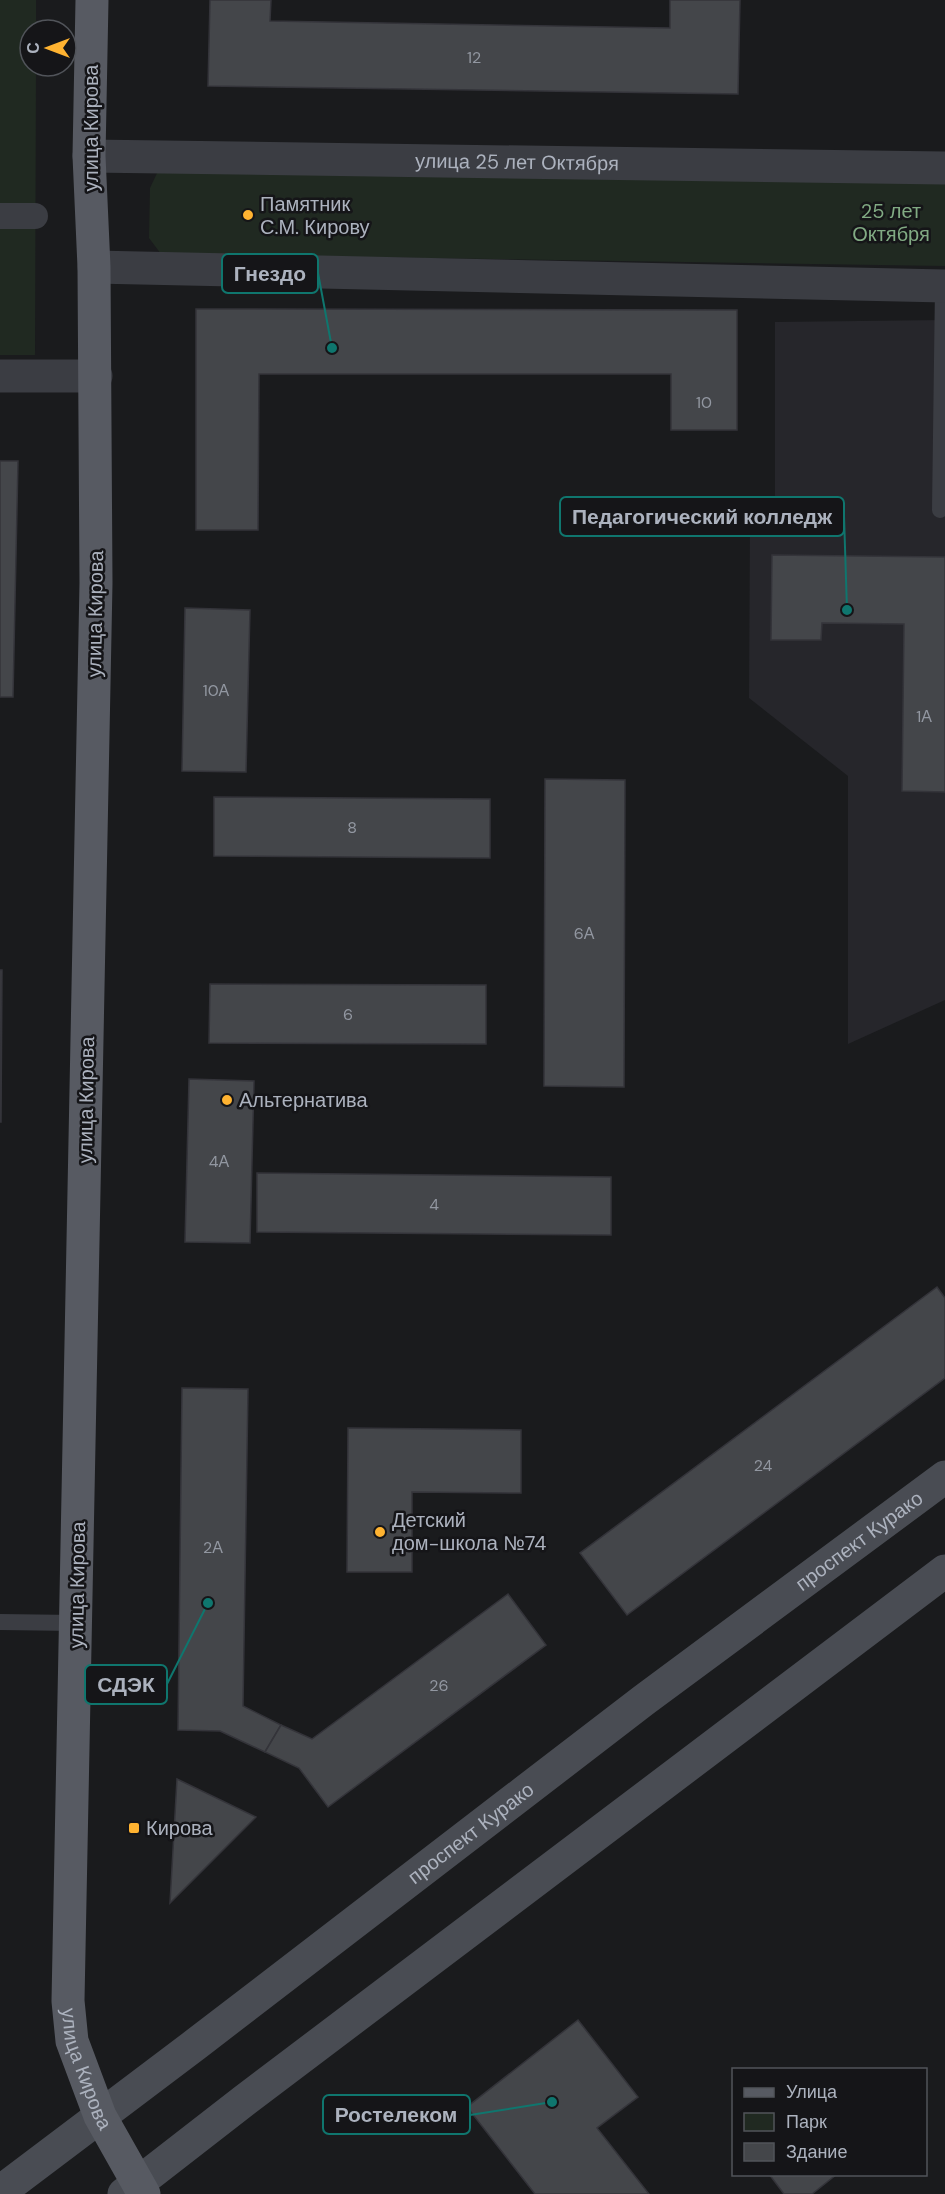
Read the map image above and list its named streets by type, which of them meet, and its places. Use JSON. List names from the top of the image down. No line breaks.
{"streets":{"main road":["улица Кирова","проспект Курако"],"street":["улица 25 лет Октября"]},"crossings":[["улица Кирова","улица 25 лет Октября"],["улица Кирова","проспект Курако"]],"parks":["25 лет Октября"],"places":{"other":["Памятник С.М. Кирову","Гнездо","Педагогический колледж","Альтернатива","Детский дом-школа №74","СДЭК","Ростелеком"],"transit":["Кирова"]},"house_numbers":["12","10","10А","1А","8","6А","6","4А","4","24","2А","26"],"legend":["Улица","Парк","Здание"],"north":"left"}
